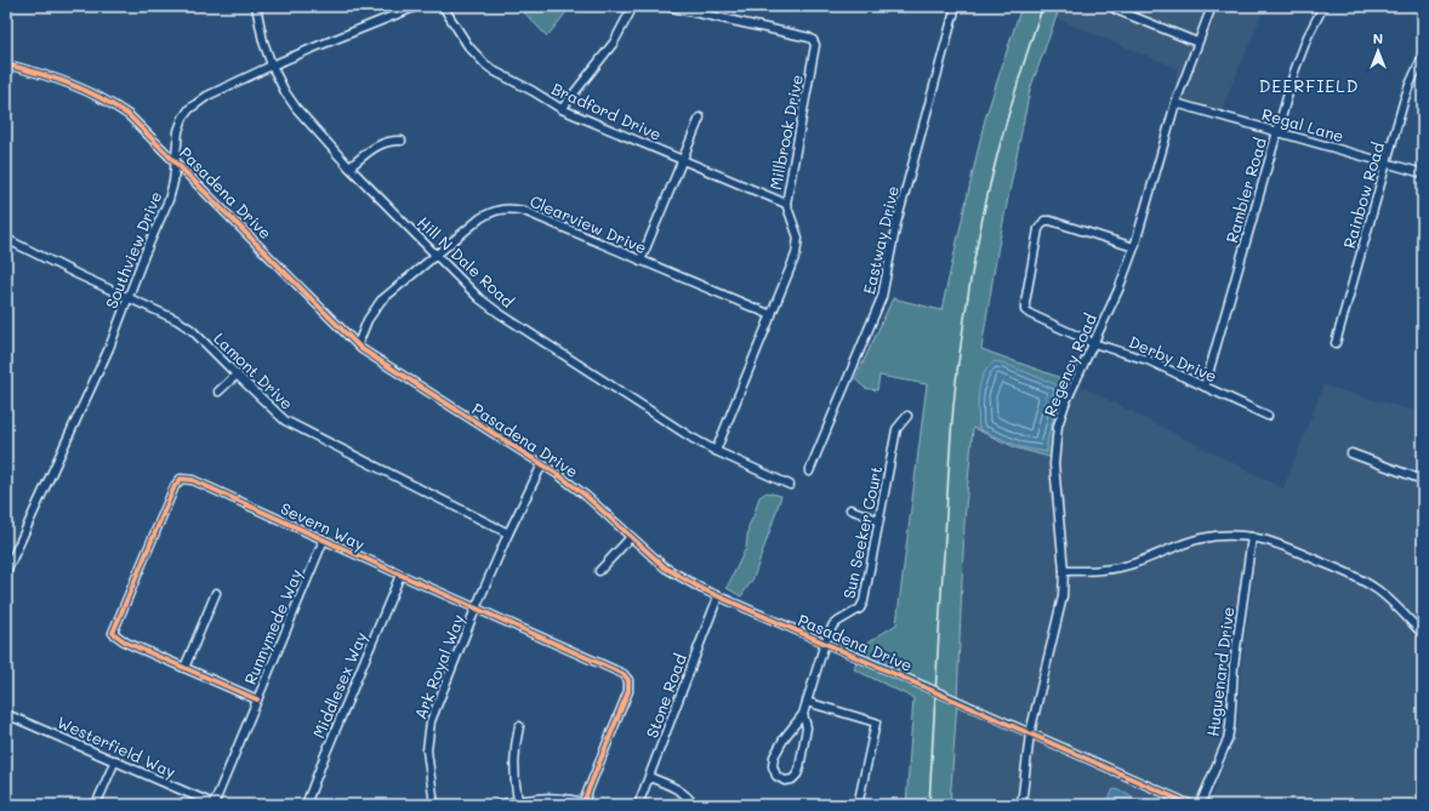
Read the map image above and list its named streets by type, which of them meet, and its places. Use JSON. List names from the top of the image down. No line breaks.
{"streets":{"street":["Bradford Drive","Regal Lane","Millbrook Drive","Rambler Road","Pasadena Drive","Rainbow Road","Clearview Drive","Eastway Drive","Southview Drive","Hill N Dale Road","Derby Drive","Regency Road","Lamont Drive","Severn Way","Sun Seeker Court","Runnymede Way","Ark Royal Way","Huguenard Drive","Middlesex Way","Stone Road","Westerfield Way"]},"crossings":[["Bradford Drive","Millbrook Drive"],["Regal Lane","Rambler Road"],["Regal Lane","Rainbow Road"],["Regal Lane","Regency Road"],["Millbrook Drive","Clearview Drive"],["Millbrook Drive","Hill N Dale Road"],["Rambler Road","Derby Drive"],["Pasadena Drive","Clearview Drive"],["Pasadena Drive","Southview Drive"],["Pasadena Drive","Regency Road"],["Pasadena Drive","Sun Seeker Court"],["Pasadena Drive","Ark Royal Way"],["Pasadena Drive","Stone Road"],["Clearview Drive","Hill N Dale Road"],["Southview Drive","Hill N Dale Road"],["Southview Drive","Lamont Drive"],["Derby Drive","Regency Road"],["Lamont Drive","Ark Royal Way"],["Severn Way","Runnymede Way"],["Severn Way","Ark Royal Way"],["Severn Way","Middlesex Way"],["Runnymede Way","Westerfield Way"]],"districts":["DEERFIELD"],"north":"top"}
